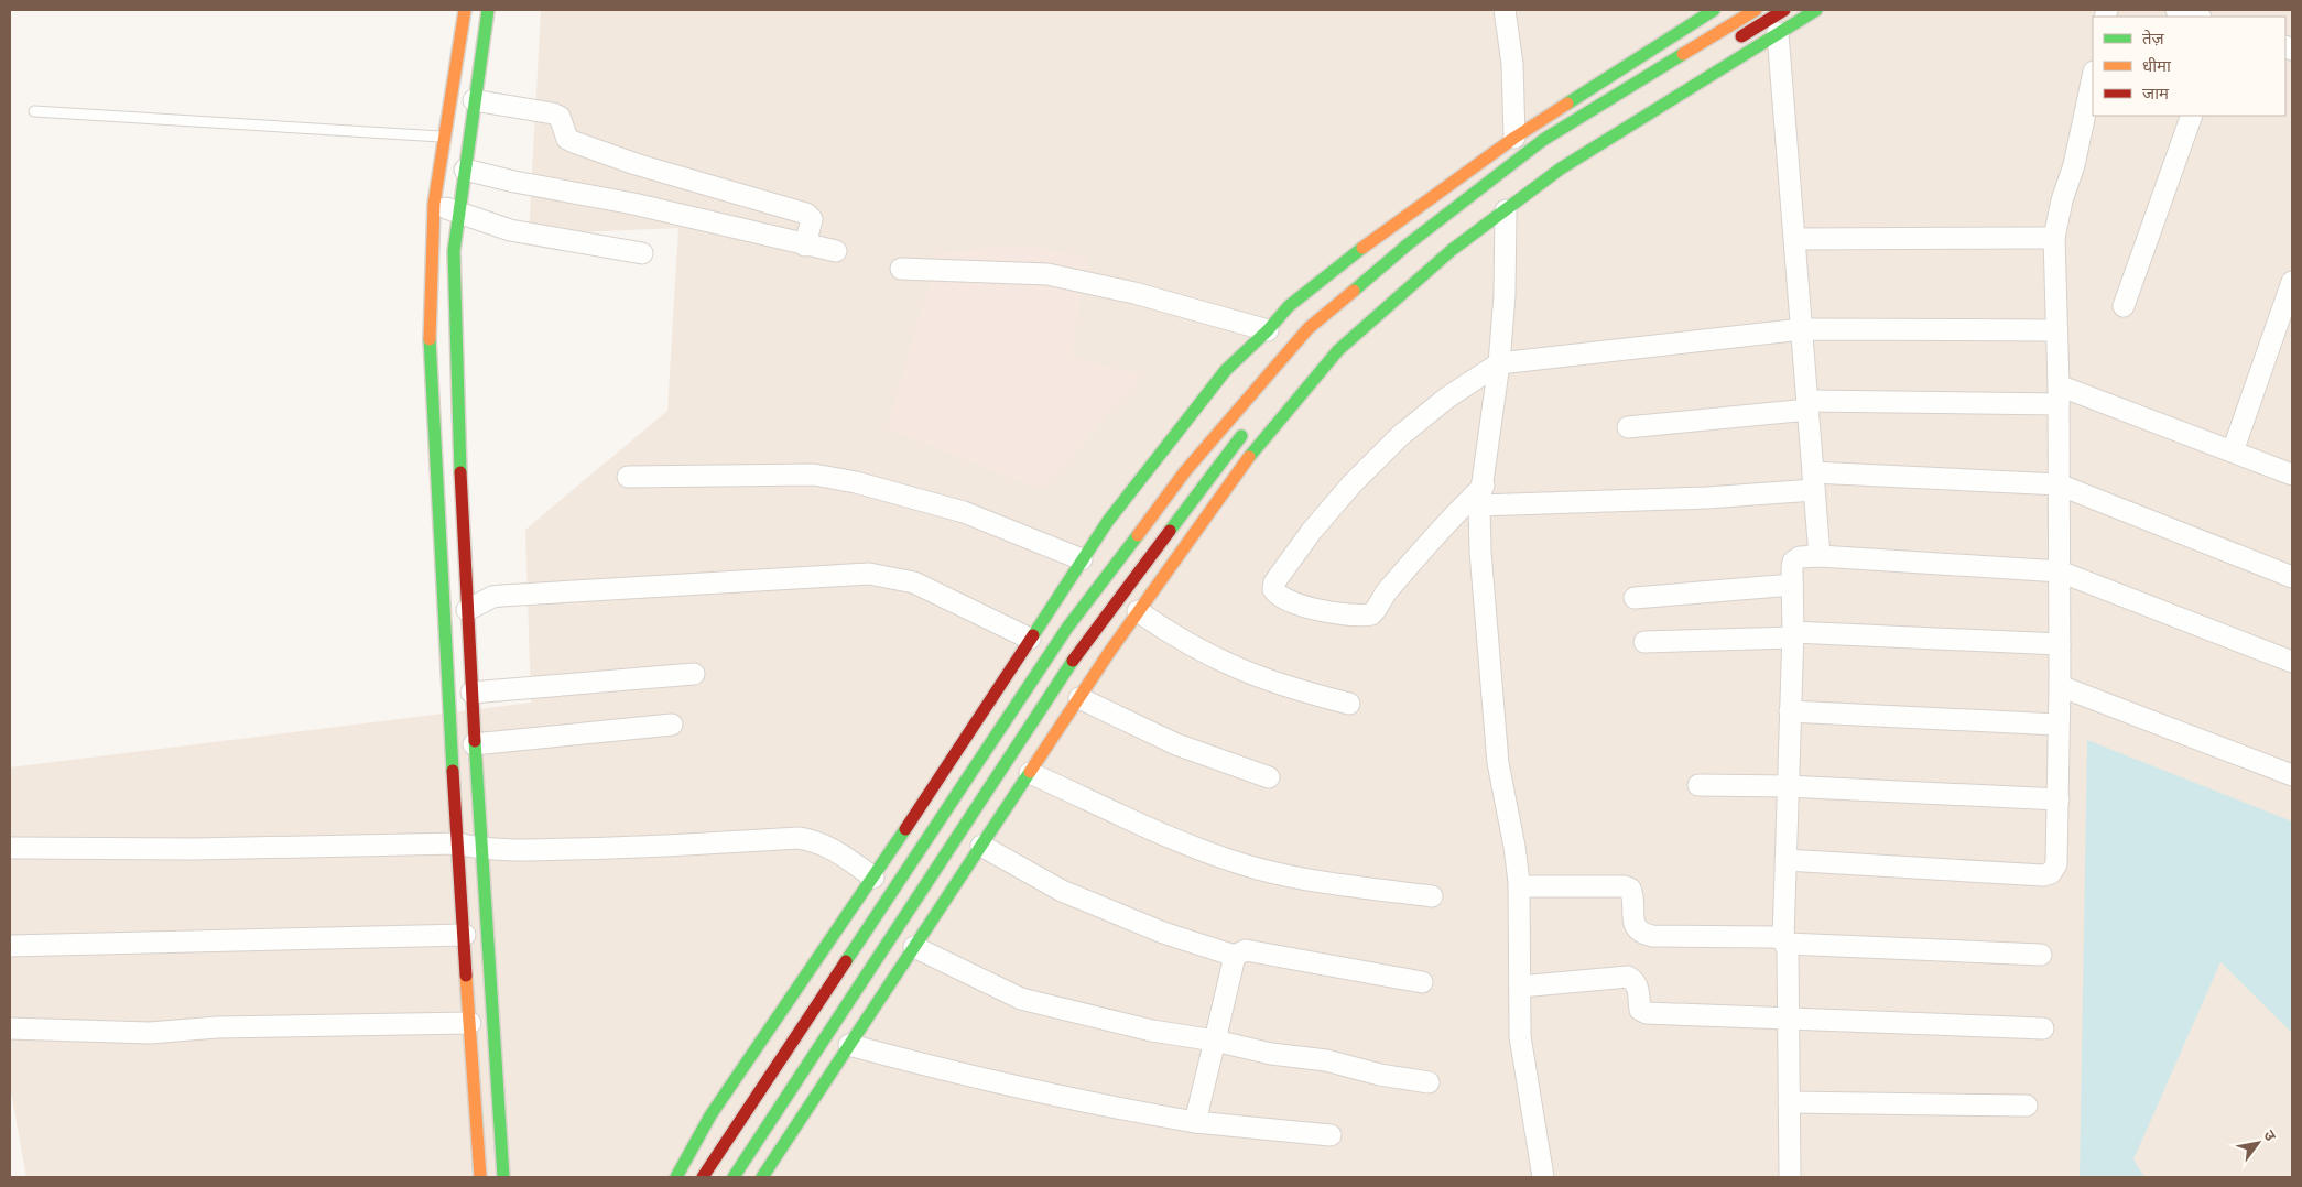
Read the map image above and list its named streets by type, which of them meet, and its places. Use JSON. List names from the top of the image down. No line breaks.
{"legend":["तेज़","धीमा","जाम"],"north":"top right"}
